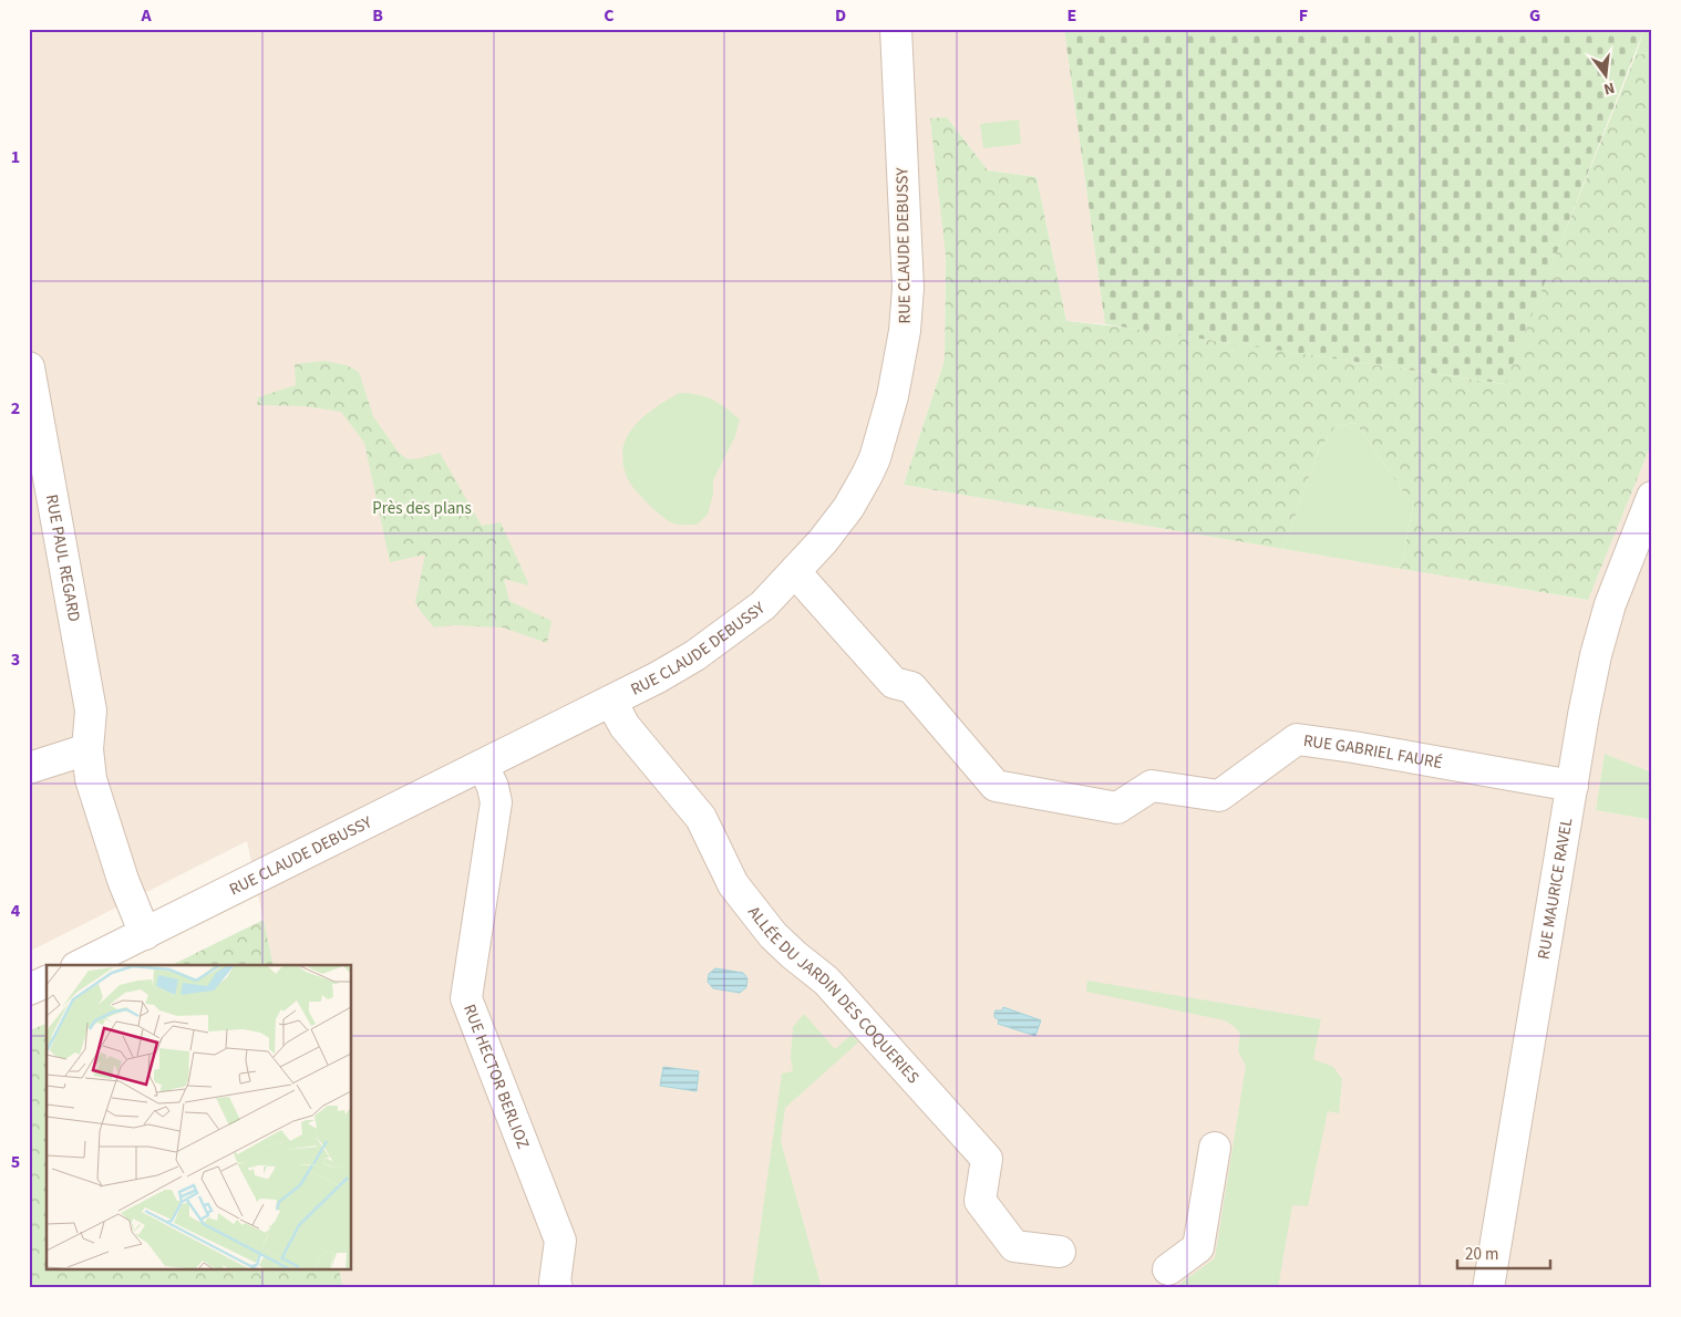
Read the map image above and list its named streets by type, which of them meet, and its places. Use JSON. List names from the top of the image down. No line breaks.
{"streets":{"street":["RUE CLAUDE DEBUSSY","RUE PAUL REGARD","RUE GABRIEL FAURÉ","RUE MAURICE RAVEL","ALLÉE DU JARDIN DES COQUERIES","RUE HECTOR BERLIOZ"]},"crossings":[["RUE CLAUDE DEBUSSY","RUE PAUL REGARD"],["RUE CLAUDE DEBUSSY","RUE GABRIEL FAURÉ"],["RUE CLAUDE DEBUSSY","ALLÉE DU JARDIN DES COQUERIES"],["RUE CLAUDE DEBUSSY","RUE HECTOR BERLIOZ"],["RUE GABRIEL FAURÉ","RUE MAURICE RAVEL"]],"parks":["Près des plans"],"scale_bar":"20 m","north":"bottom","grid":{"columns":["A","B","C","D","E","F","G"],"rows":["1","2","3","4","5"]}}
